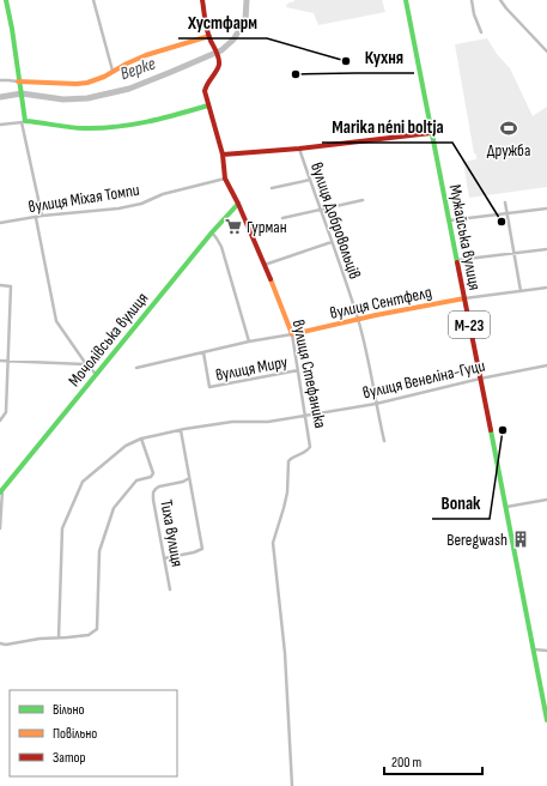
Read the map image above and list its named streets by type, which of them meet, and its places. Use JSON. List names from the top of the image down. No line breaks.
{"streets":{"main road":["Мужайська вулиця","вулиця Сентфелд","М-23","Мочолівська вулиця","вулиця Стефаника"],"street":["вулиця Міхая Томпи","вулиця Добровольців","вулиця Миру","вулиця Венеліна-Гуци","Тиха вулиця"]},"crossings":[["вулиця Міхая Томпи","вулиця Стефаника"],["вулиця Добровольців","вулиця Сентфелд"],["вулиця Добровольців","вулиця Венеліна-Гуци"],["Мужайська вулиця","вулиця Сентфелд"],["Мужайська вулиця","М-23"],["Мужайська вулиця","вулиця Венеліна-Гуци"],["вулиця Сентфелд","вулиця Миру"],["вулиця Сентфелд","вулиця Стефаника"],["Мочолівська вулиця","вулиця Стефаника"],["вулиця Миру","вулиця Стефаника"],["вулиця Стефаника","вулиця Венеліна-Гуци"]],"water":["Верке"],"places":{"other":["Хустфарм","Кухня","Marika néni boltja","Вопак"],"sports":["Дружба"],"supermarket":["Гурман"],"building":["Beregwash"]},"legend":["Вільно","Повільно","Затор"],"scale_bar":"200 m"}
